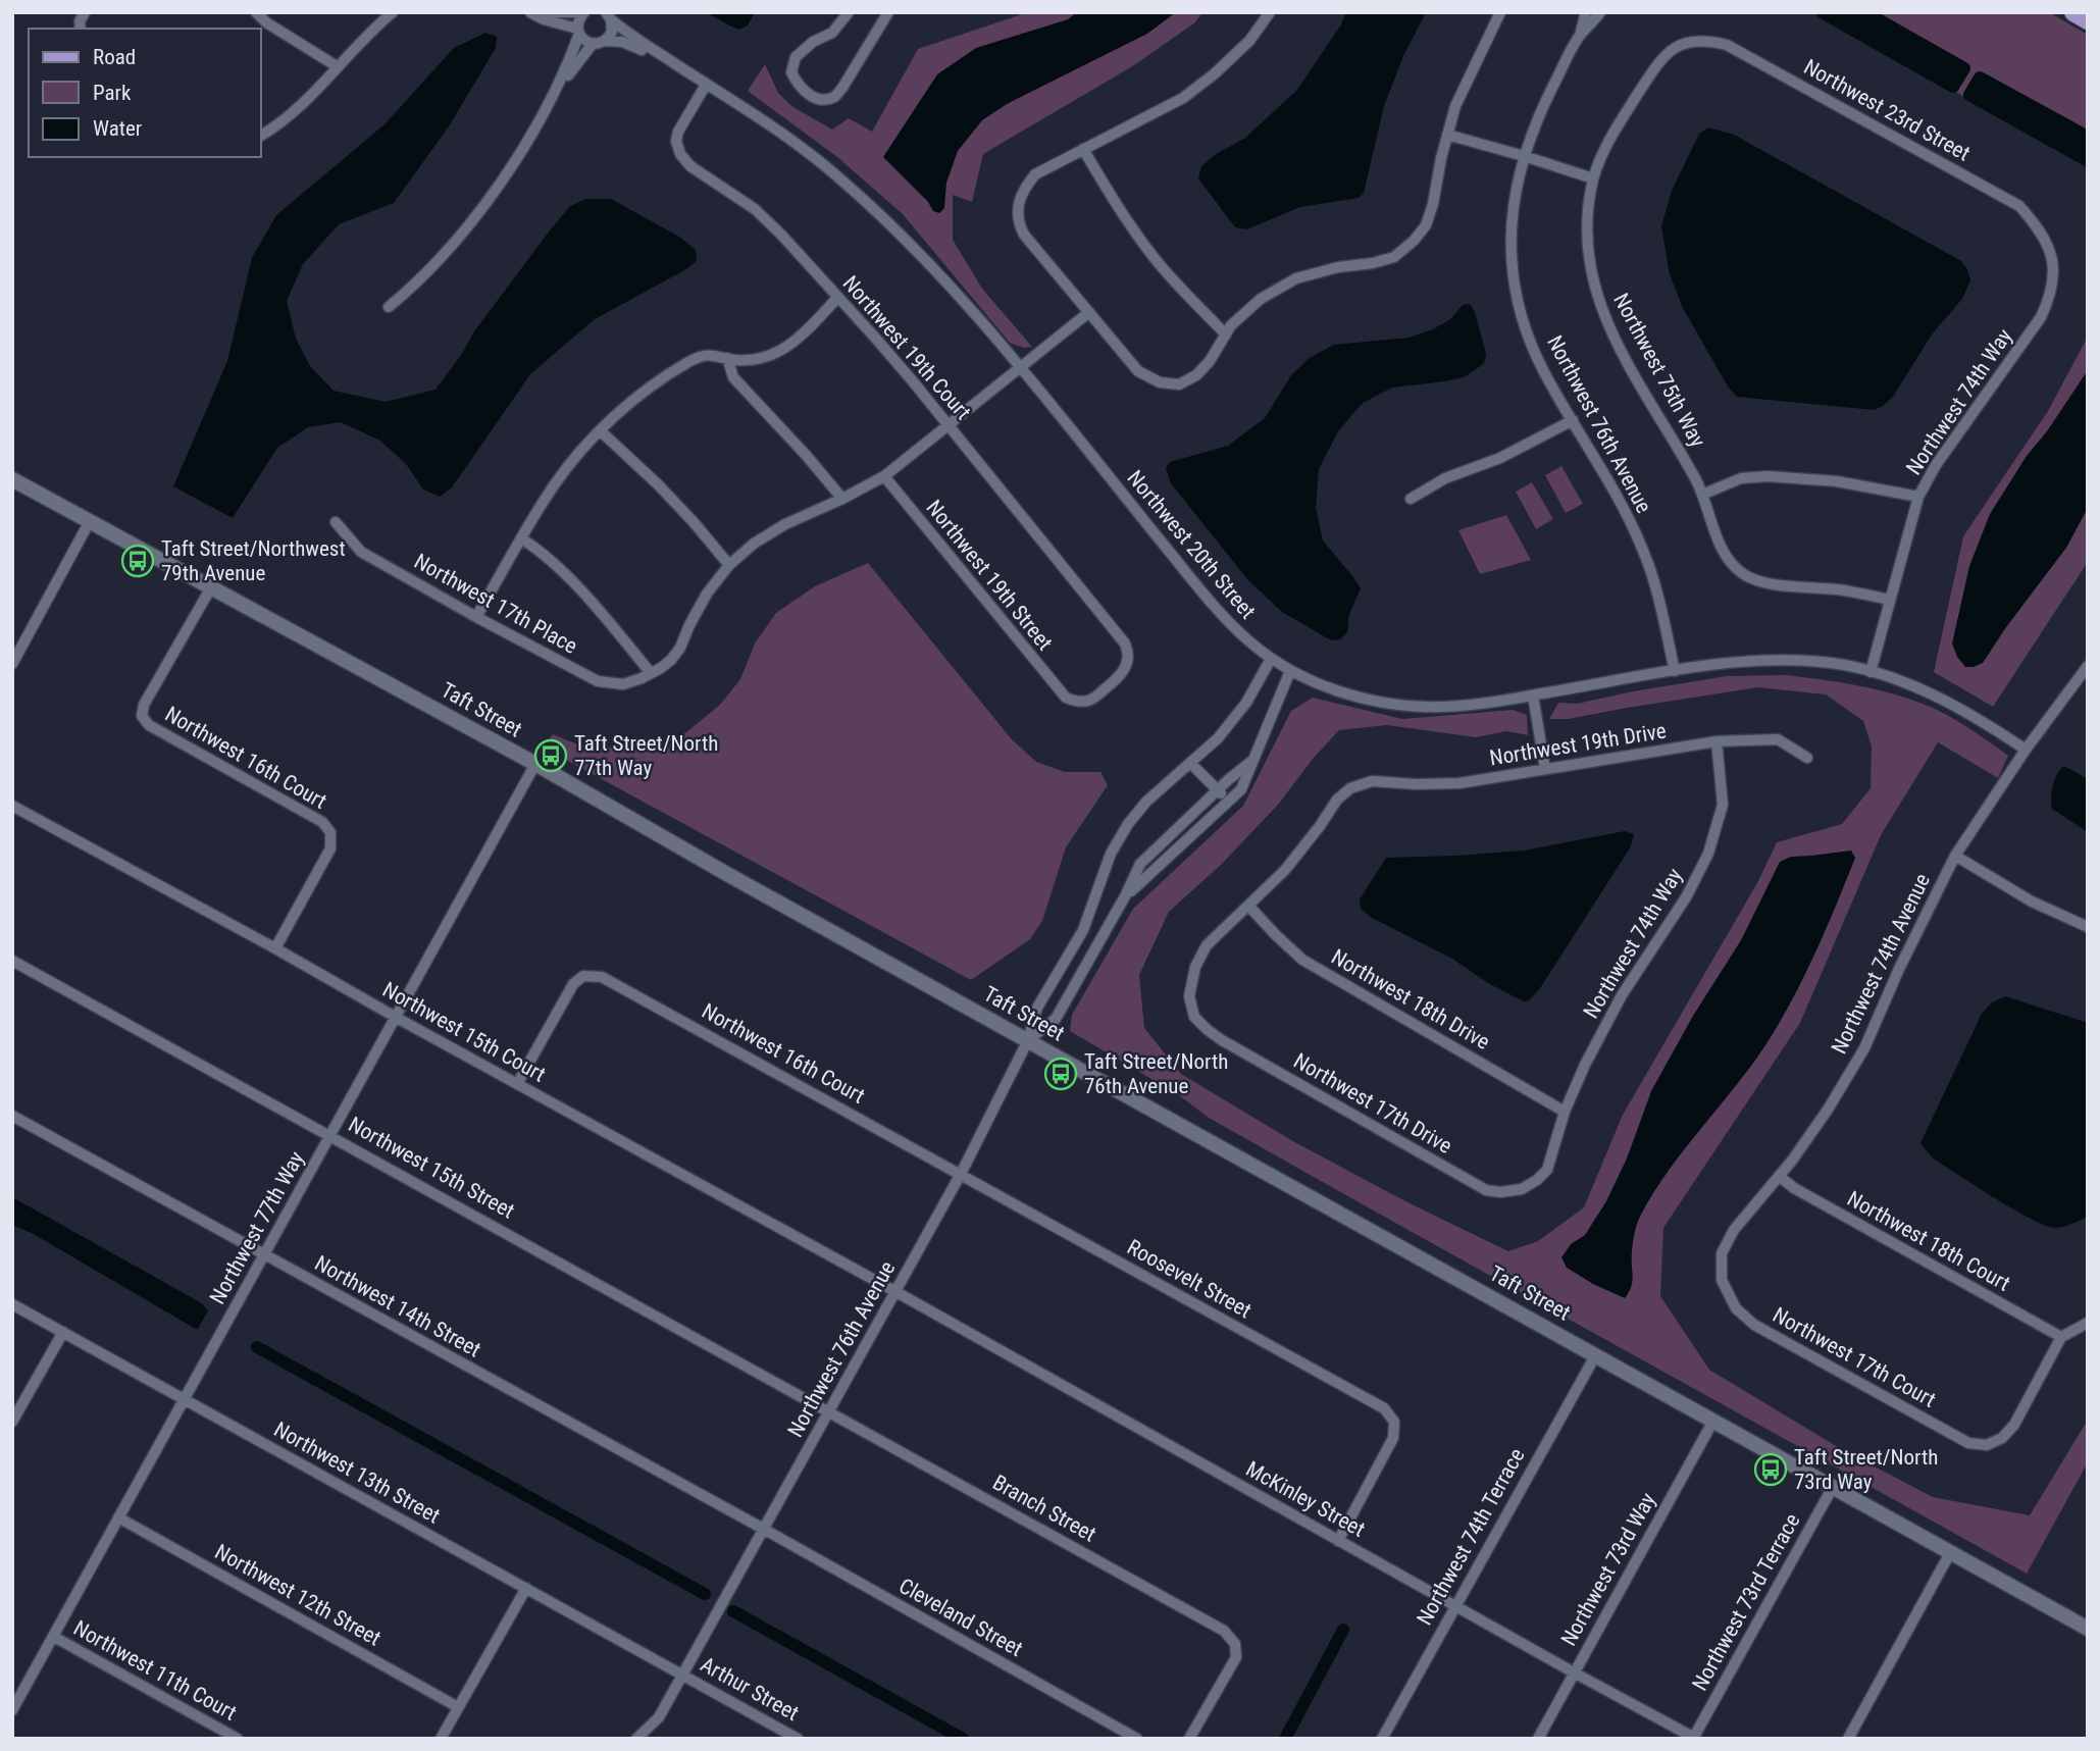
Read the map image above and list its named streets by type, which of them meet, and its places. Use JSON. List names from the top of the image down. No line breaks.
{"streets":{"street":["Northwest 23rd Street","Northwest 19th Court","Northwest 75th Way","Northwest 74th Way","Northwest 76th Avenue","Northwest 20th Street","Northwest 19th Street","Northwest 17th Place","Taft Street","Northwest 19th Drive","Northwest 16th Court","Northwest 74th Avenue","Northwest 18th Drive","Northwest 15th Court","Northwest 17th Drive","Northwest 15th Street","Northwest 77th Way","Northwest 18th Court","Roosevelt Street","Northwest 14th Street","Northwest 17th Court","Northwest 13th Street","McKinley Street","Branch Street","Northwest 74th Terrace","Northwest 73rd Way","Northwest 12th Street","Northwest 73rd Terrace","Cleveland Street","Northwest 11th Court","Arthur Street"]},"crossings":[["Northwest 23rd Street","Northwest 75th Way"],["Northwest 23rd Street","Northwest 74th Way"],["Northwest 19th Court","Northwest 20th Street"],["Northwest 19th Court","Northwest 19th Street"],["Northwest 75th Way","Northwest 74th Way"],["Northwest 74th Way","Northwest 20th Street"],["Northwest 74th Way","Northwest 19th Drive"],["Northwest 74th Way","Northwest 18th Drive"],["Northwest 74th Way","Northwest 17th Drive"],["Northwest 76th Avenue","Northwest 20th Street"],["Northwest 76th Avenue","Taft Street"],["Northwest 76th Avenue","Northwest 16th Court"],["Northwest 76th Avenue","Northwest 15th Court"],["Northwest 76th Avenue","Northwest 15th Street"],["Northwest 76th Avenue","Roosevelt Street"],["Northwest 76th Avenue","Northwest 14th Street"],["Northwest 76th Avenue","Northwest 13th Street"],["Northwest 76th Avenue","McKinley Street"],["Northwest 76th Avenue","Branch Street"],["Northwest 76th Avenue","Cleveland Street"],["Northwest 76th Avenue","Arthur Street"],["Northwest 20th Street","Northwest 74th Avenue"],["Taft Street","Northwest 16th Court"],["Taft Street","Northwest 77th Way"],["Taft Street","Northwest 74th Terrace"],["Taft Street","Northwest 73rd Way"],["Taft Street","Northwest 73rd Terrace"],["Northwest 19th Drive","Northwest 18th Drive"],["Northwest 19th Drive","Northwest 17th Drive"],["Northwest 16th Court","Northwest 15th Court"],["Northwest 16th Court","Roosevelt Street"],["Northwest 74th Avenue","Northwest 18th Court"],["Northwest 74th Avenue","Northwest 17th Court"],["Northwest 18th Drive","Northwest 17th Drive"],["Northwest 15th Court","Northwest 77th Way"],["Northwest 15th Court","McKinley Street"],["Northwest 15th Street","Northwest 77th Way"],["Northwest 15th Street","Branch Street"],["Northwest 77th Way","Northwest 14th Street"],["Northwest 77th Way","Northwest 13th Street"],["Northwest 77th Way","Northwest 12th Street"],["Northwest 77th Way","Northwest 11th Court"],["Northwest 18th Court","Northwest 17th Court"],["Roosevelt Street","McKinley Street"],["Northwest 14th Street","Cleveland Street"],["Northwest 13th Street","Arthur Street"],["McKinley Street","Northwest 74th Terrace"],["McKinley Street","Northwest 73rd Way"],["McKinley Street","Northwest 73rd Terrace"]],"places":{"bus stop":["Taft Street/Northwest 79th Avenue","Taft Street/North 77th Way","Taft Street/North 76th Avenue","Taft Street/North 73rd Way"]},"legend":["Road","Park","Water"]}
